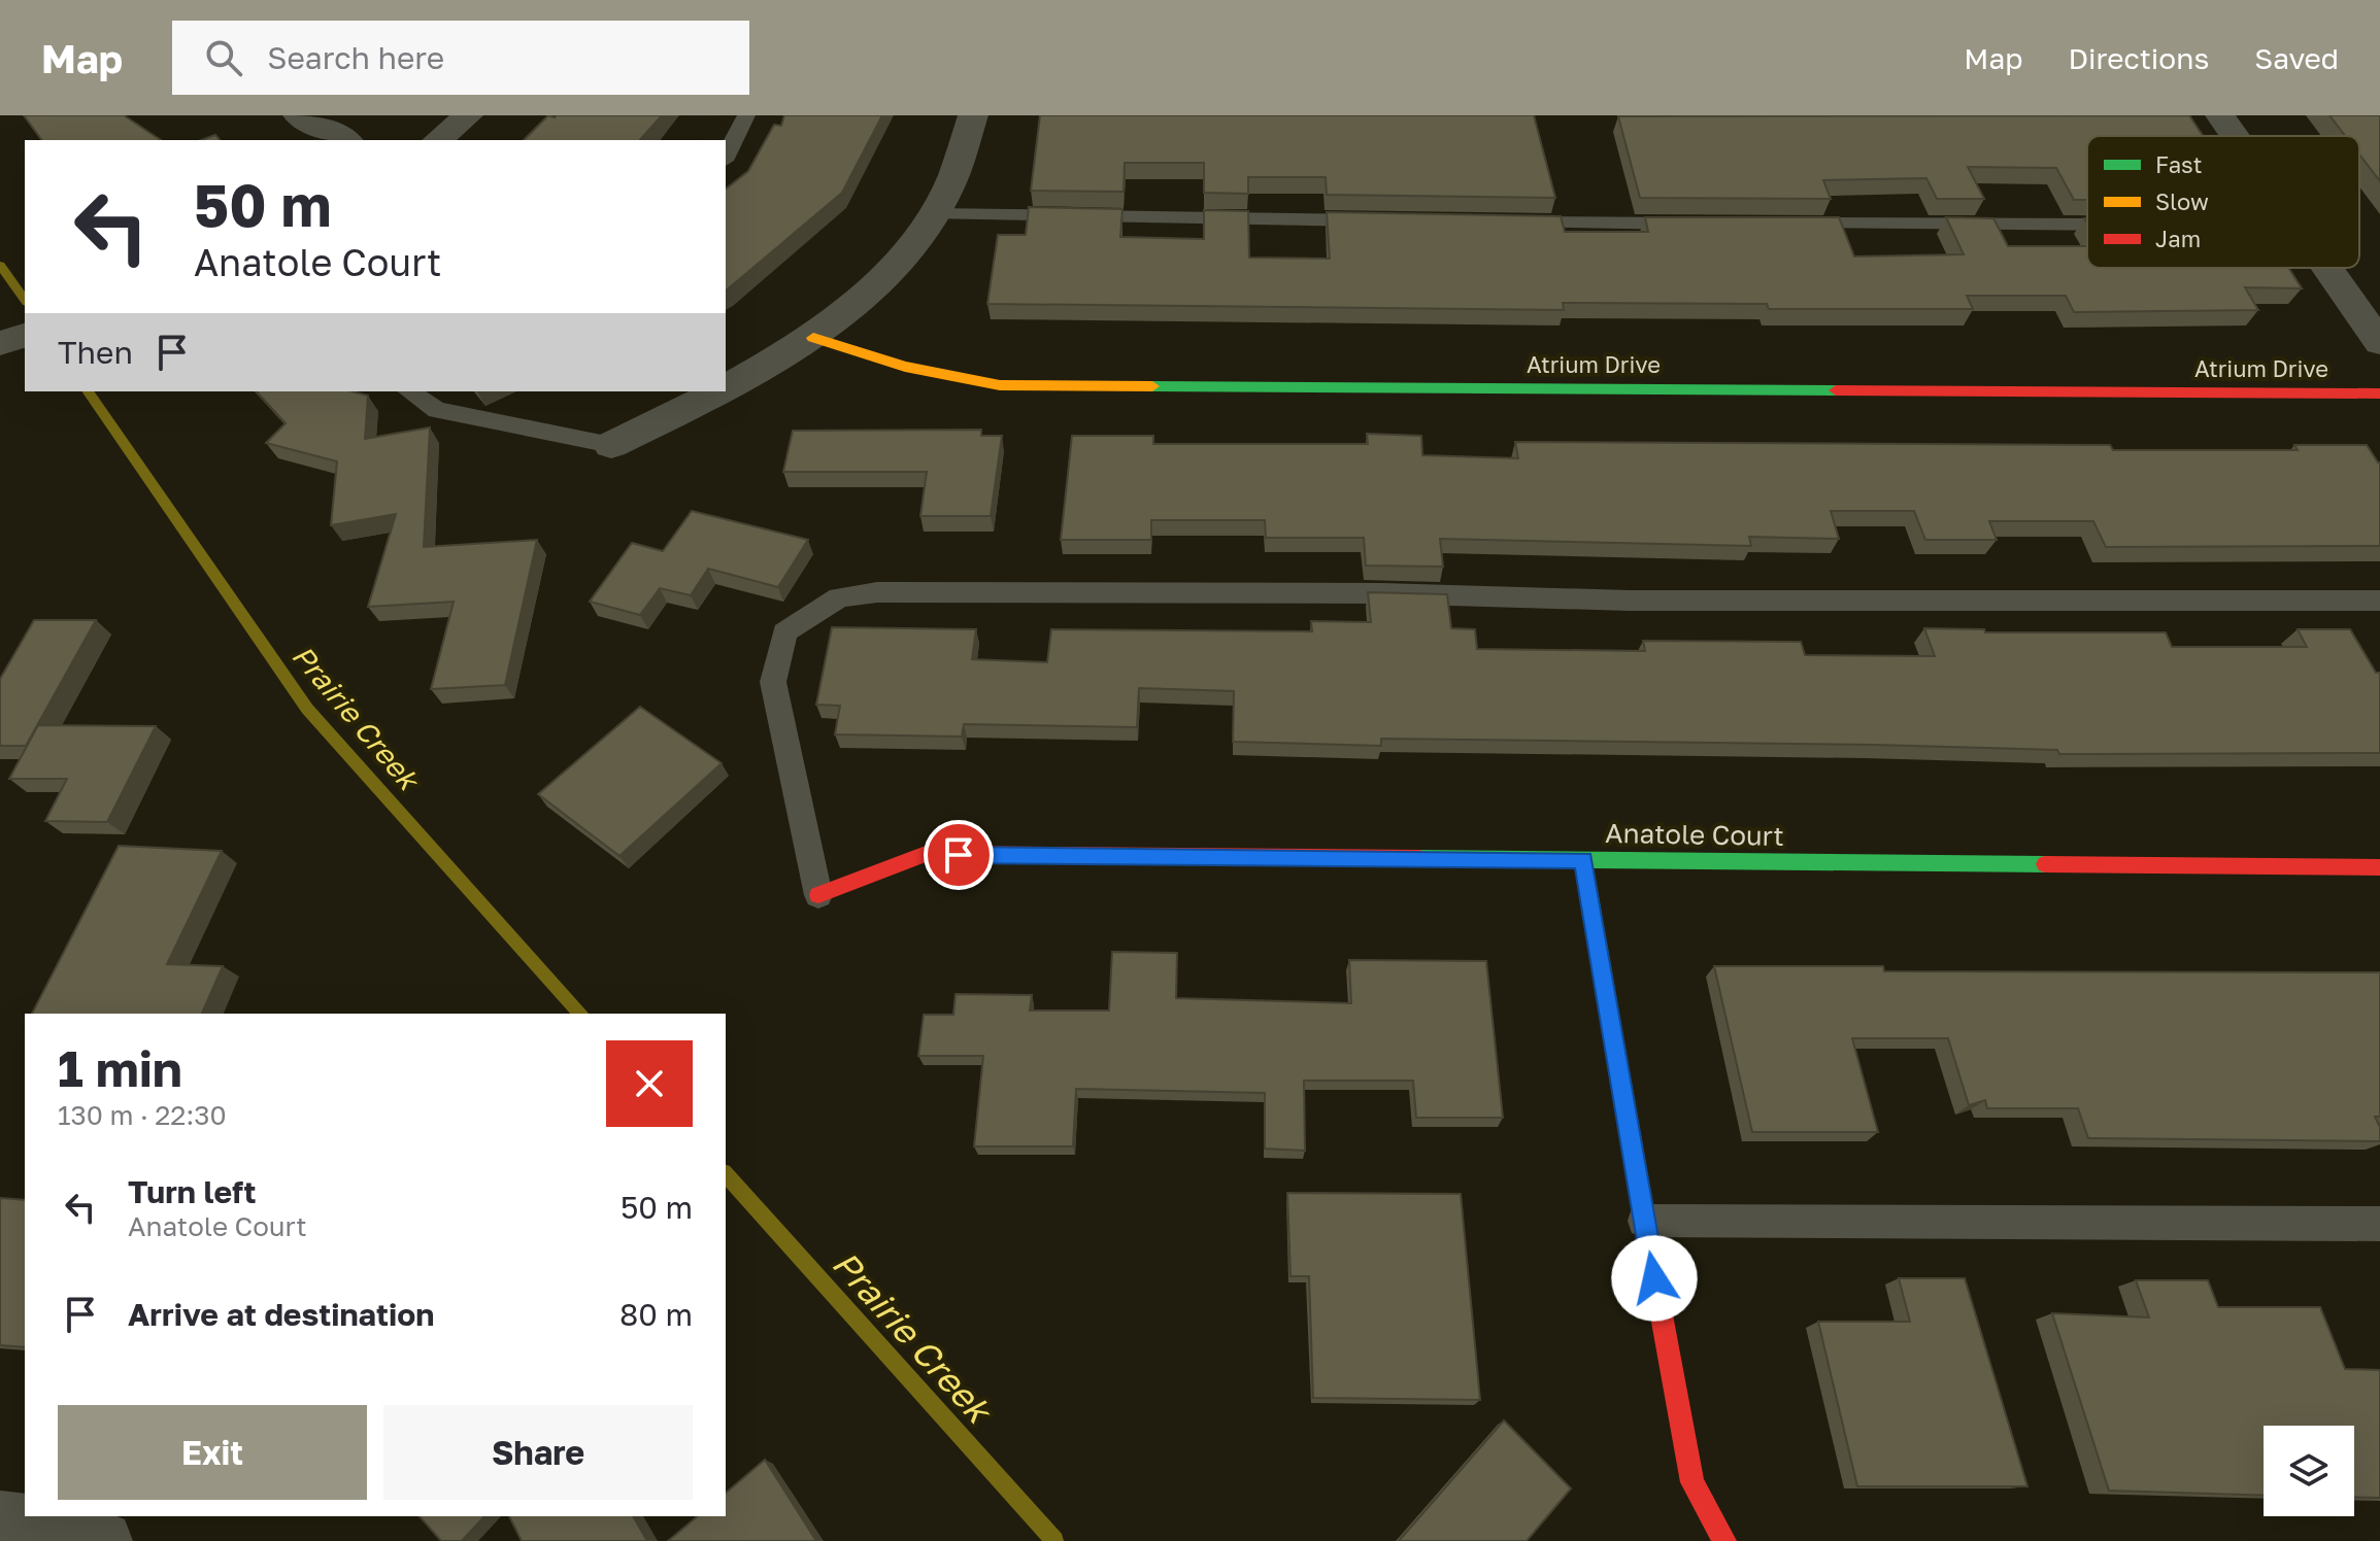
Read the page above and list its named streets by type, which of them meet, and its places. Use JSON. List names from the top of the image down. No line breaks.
{"streets":{"street":["Atrium Drive","Anatole Court"]},"water":["Prairie Creek"],"legend":["Fast","Slow","Jam"],"page":{"header":"Map","search":"Search here","nav":["Map","Directions","Saved"],"turn":["50 m","Anatole Court"],"then":"Then","heading":["1 min","130 m · 22:30"],"list":[{"name":"Turn left","note":"Anatole Court","value":"50 m"},{"name":"Arrive at destination","value":"80 m"}],"buttons":["Exit","Share"]}}
